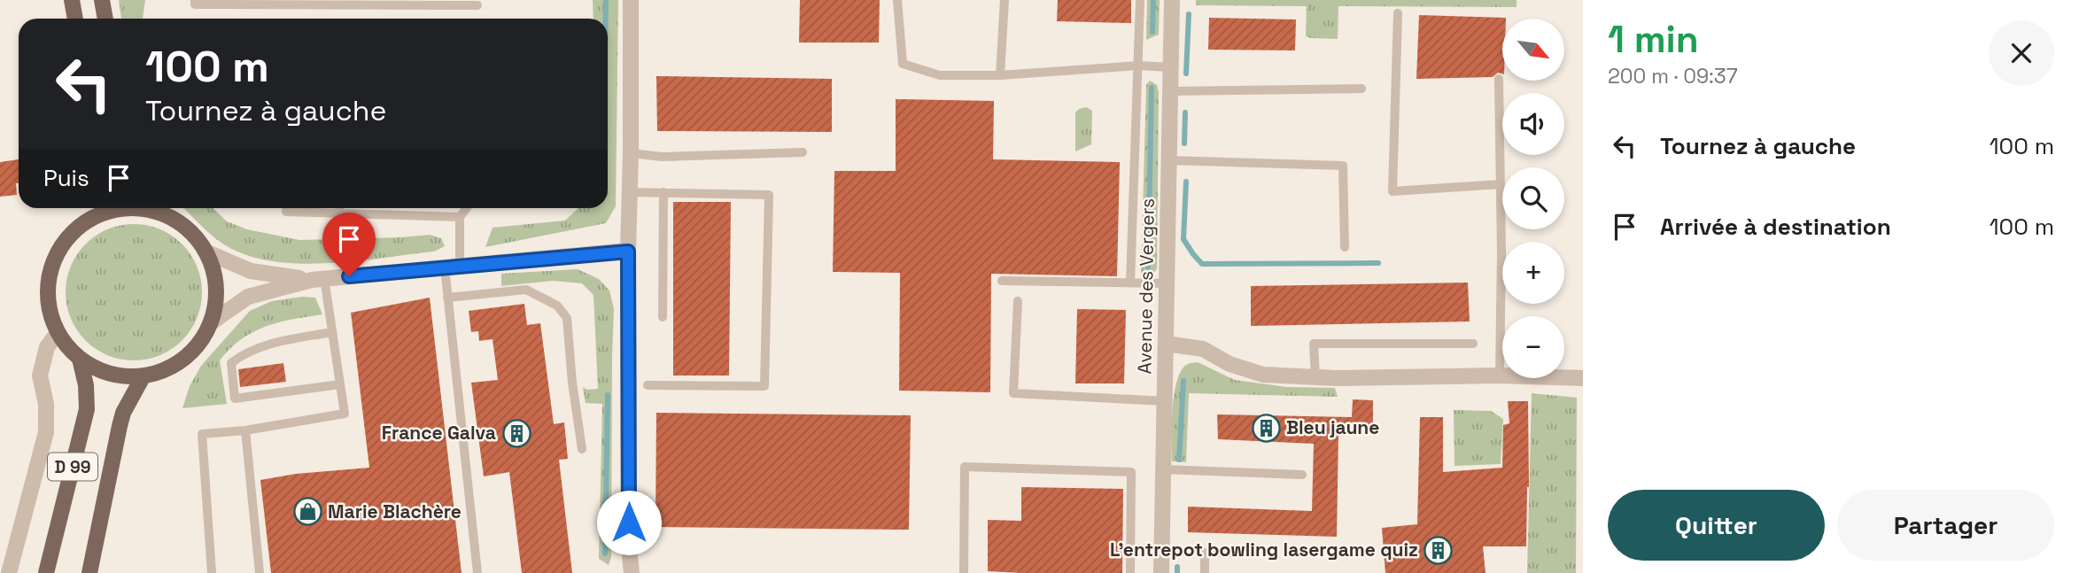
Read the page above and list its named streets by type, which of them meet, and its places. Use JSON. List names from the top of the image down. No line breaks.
{"streets":{"main road":["D 99"],"street":["Avenue des Vergers"]},"places":{"building":["Bleu jaune","France Galva","L'entrepot bowling lasergame quiz"],"shop":["Marie Blachère"]},"north":"bottom right","page":{"heading":["1 min","200 m · 09:37"],"map_buttons":["+","−"],"turn":["100 m","Tournez à gauche"],"list":[{"name":"Tournez à gauche","value":"100 m"},{"name":"Arrivée à destination","value":"100 m"}],"then":"Puis","buttons":["Quitter","Partager"]}}
